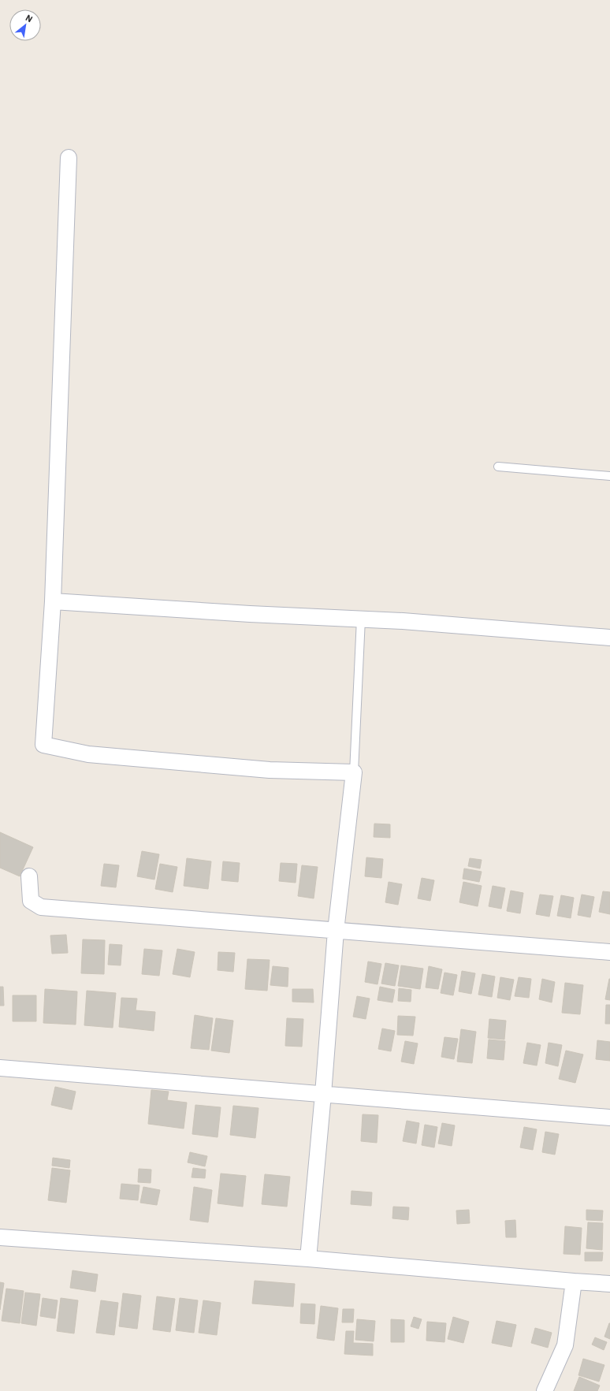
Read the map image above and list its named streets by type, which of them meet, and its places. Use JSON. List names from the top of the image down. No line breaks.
{"north":"top right"}
